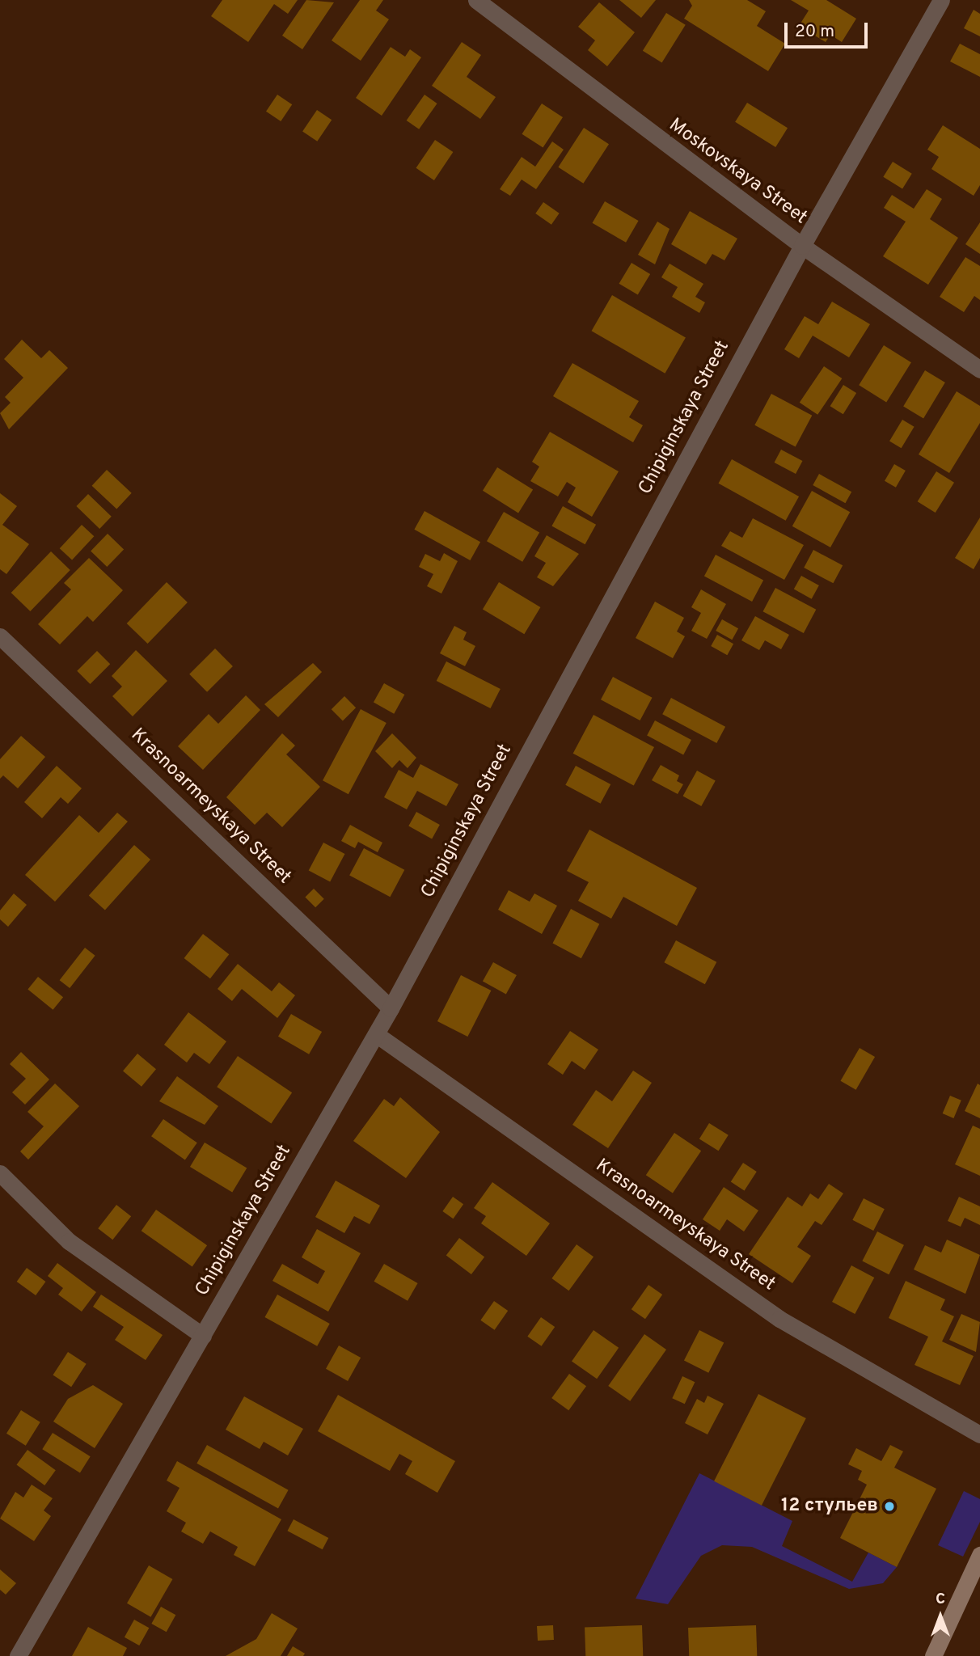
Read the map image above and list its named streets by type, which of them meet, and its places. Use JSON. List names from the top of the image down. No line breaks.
{"streets":{"street":["Moskovskaya Street","Chipiginskaya Street","Krasnoarmeyskaya Street"]},"crossings":[["Moskovskaya Street","Chipiginskaya Street"],["Chipiginskaya Street","Krasnoarmeyskaya Street"]],"places":["12 стульев"],"scale_bar":"20 m","north":"top"}
